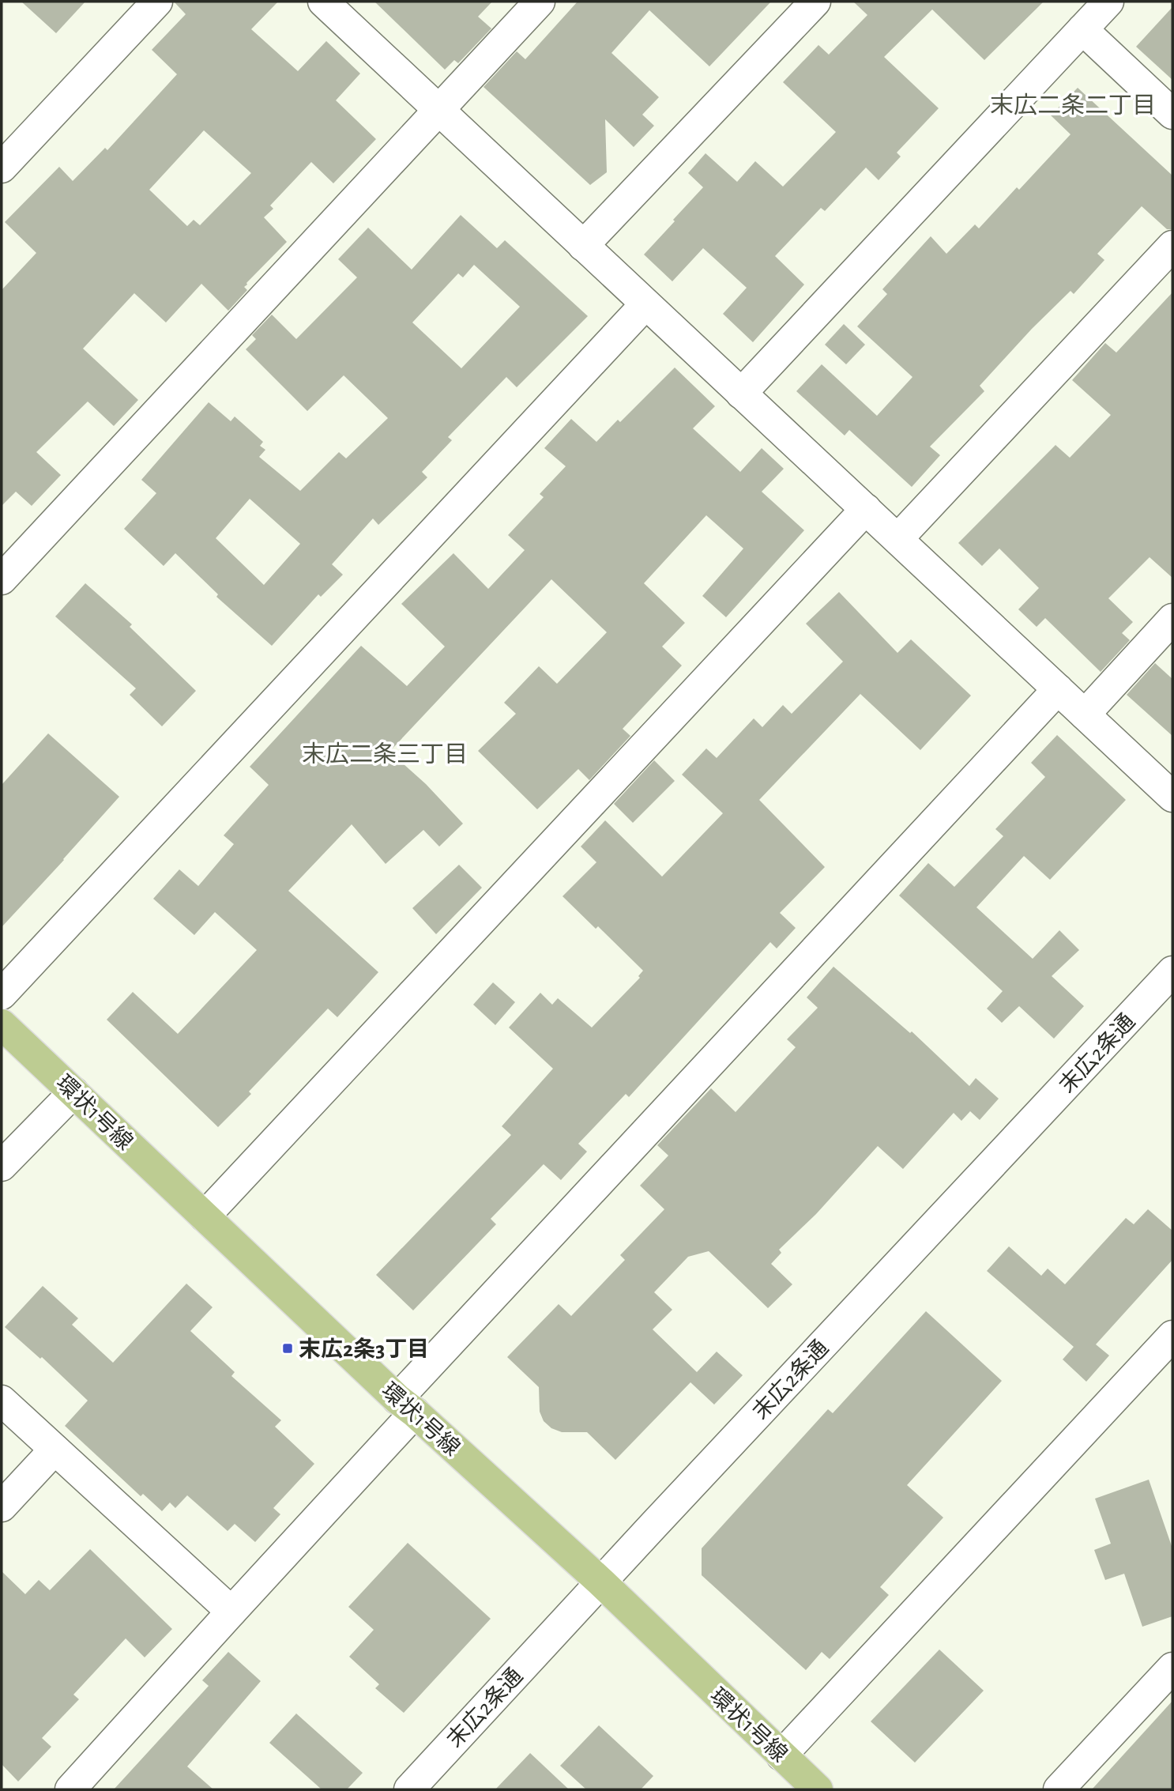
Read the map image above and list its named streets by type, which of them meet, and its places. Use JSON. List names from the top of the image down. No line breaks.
{"streets":{"main road":["環状1号線"],"street":["末広2条通"]},"crossings":[["末広2条通","環状1号線"]],"districts":["末広二条二丁目","末広二条三丁目"],"places":{"transit":["末広2条3丁目"]}}
